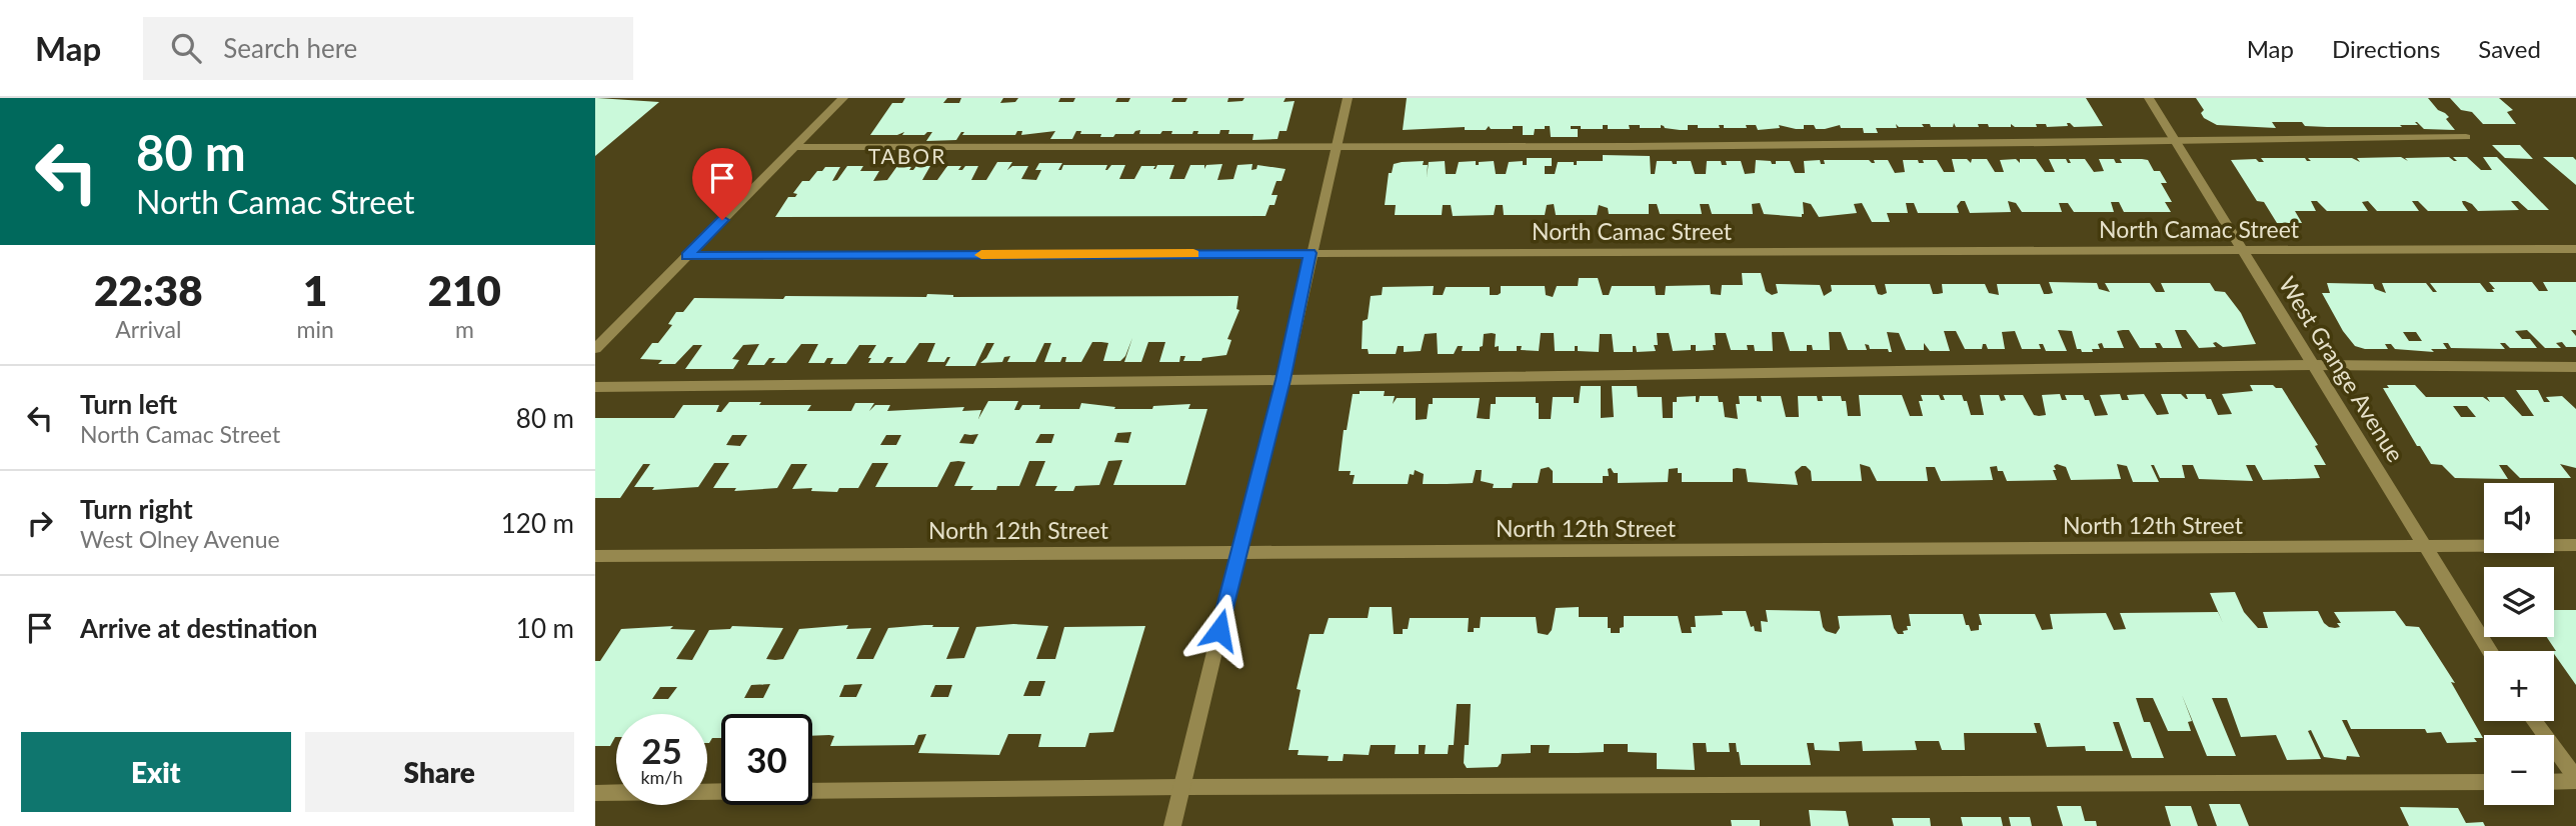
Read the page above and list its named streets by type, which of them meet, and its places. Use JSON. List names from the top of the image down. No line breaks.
{"streets":{"street":["North Camac Street","West Grange Avenue","North 12th Street"]},"crossings":[["North Camac Street","West Grange Avenue"],["West Grange Avenue","North 12th Street"]],"districts":["TABOR"],"page":{"header":"Map","search":"Search here","nav":["Map","Directions","Saved"],"turn":["80 m","North Camac Street"],"eta":["22:38","Arrival","1","min","210","m"],"list":[{"name":"Turn left","note":"North Camac Street","value":"80 m"},{"name":"Turn right","note":"West Olney Avenue","value":"120 m"},{"name":"Arrive at destination","value":"10 m"}],"map_buttons":["+","−"],"speed":"25 km/h","limit":"30","buttons":["Exit","Share"]}}
